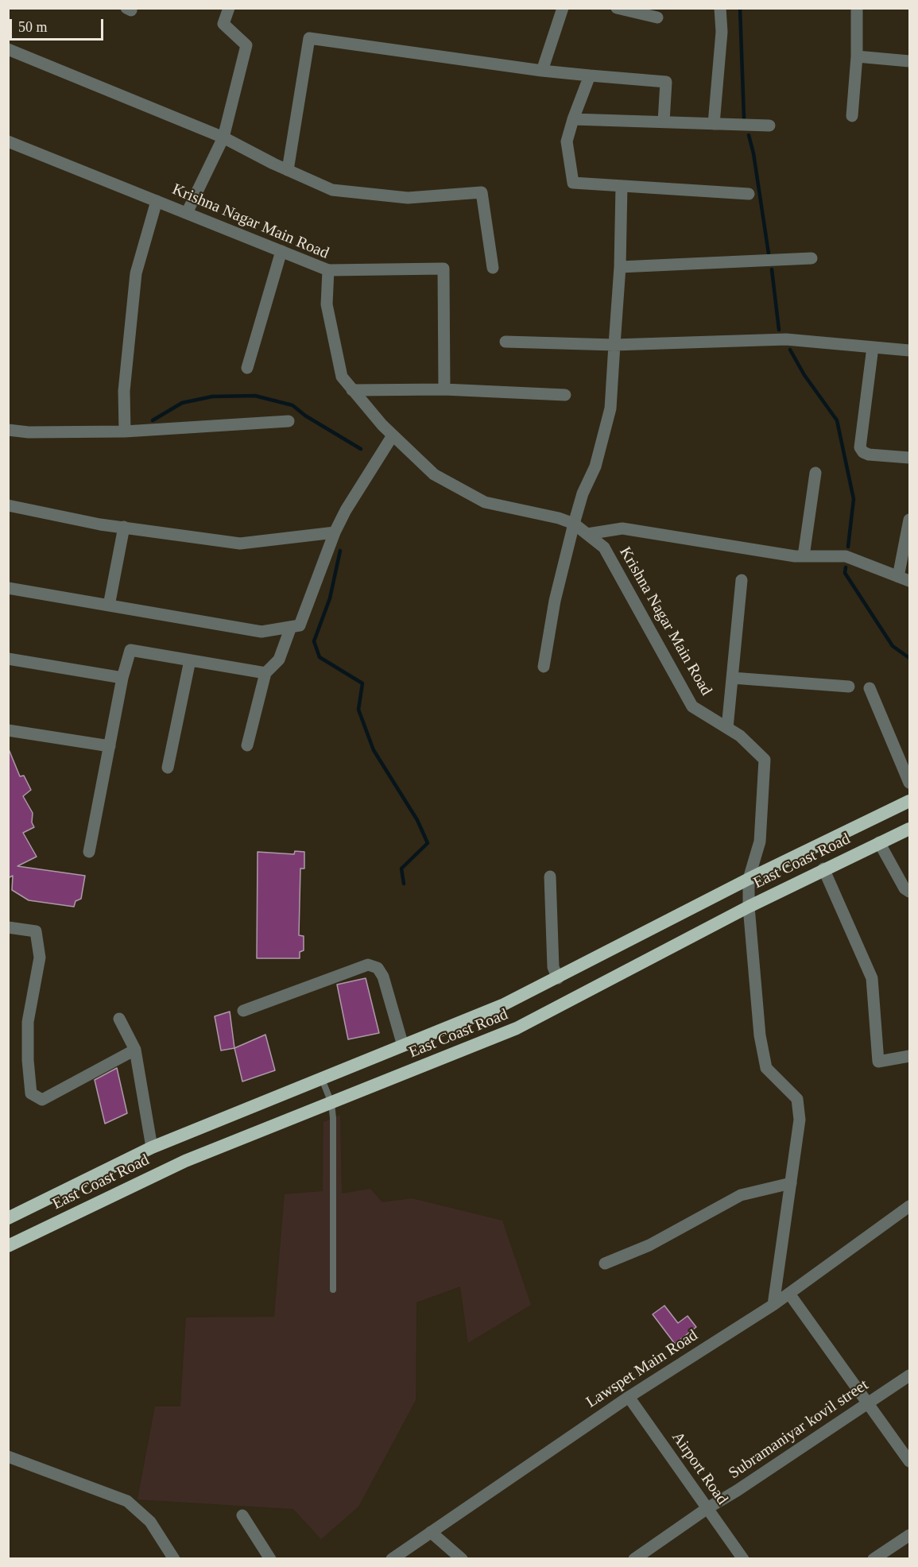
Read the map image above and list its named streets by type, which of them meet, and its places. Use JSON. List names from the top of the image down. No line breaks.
{"streets":{"highway":["East Coast Road"],"street":["Krishna Nagar Main Road","Lawspet Main Road","Subramaniyar kovil street","Airport Road"]},"crossings":[["Krishna Nagar Main Road","East Coast Road"],["Lawspet Main Road","Airport Road"],["Subramaniyar kovil street","Airport Road"]],"scale_bar":"50 m"}
